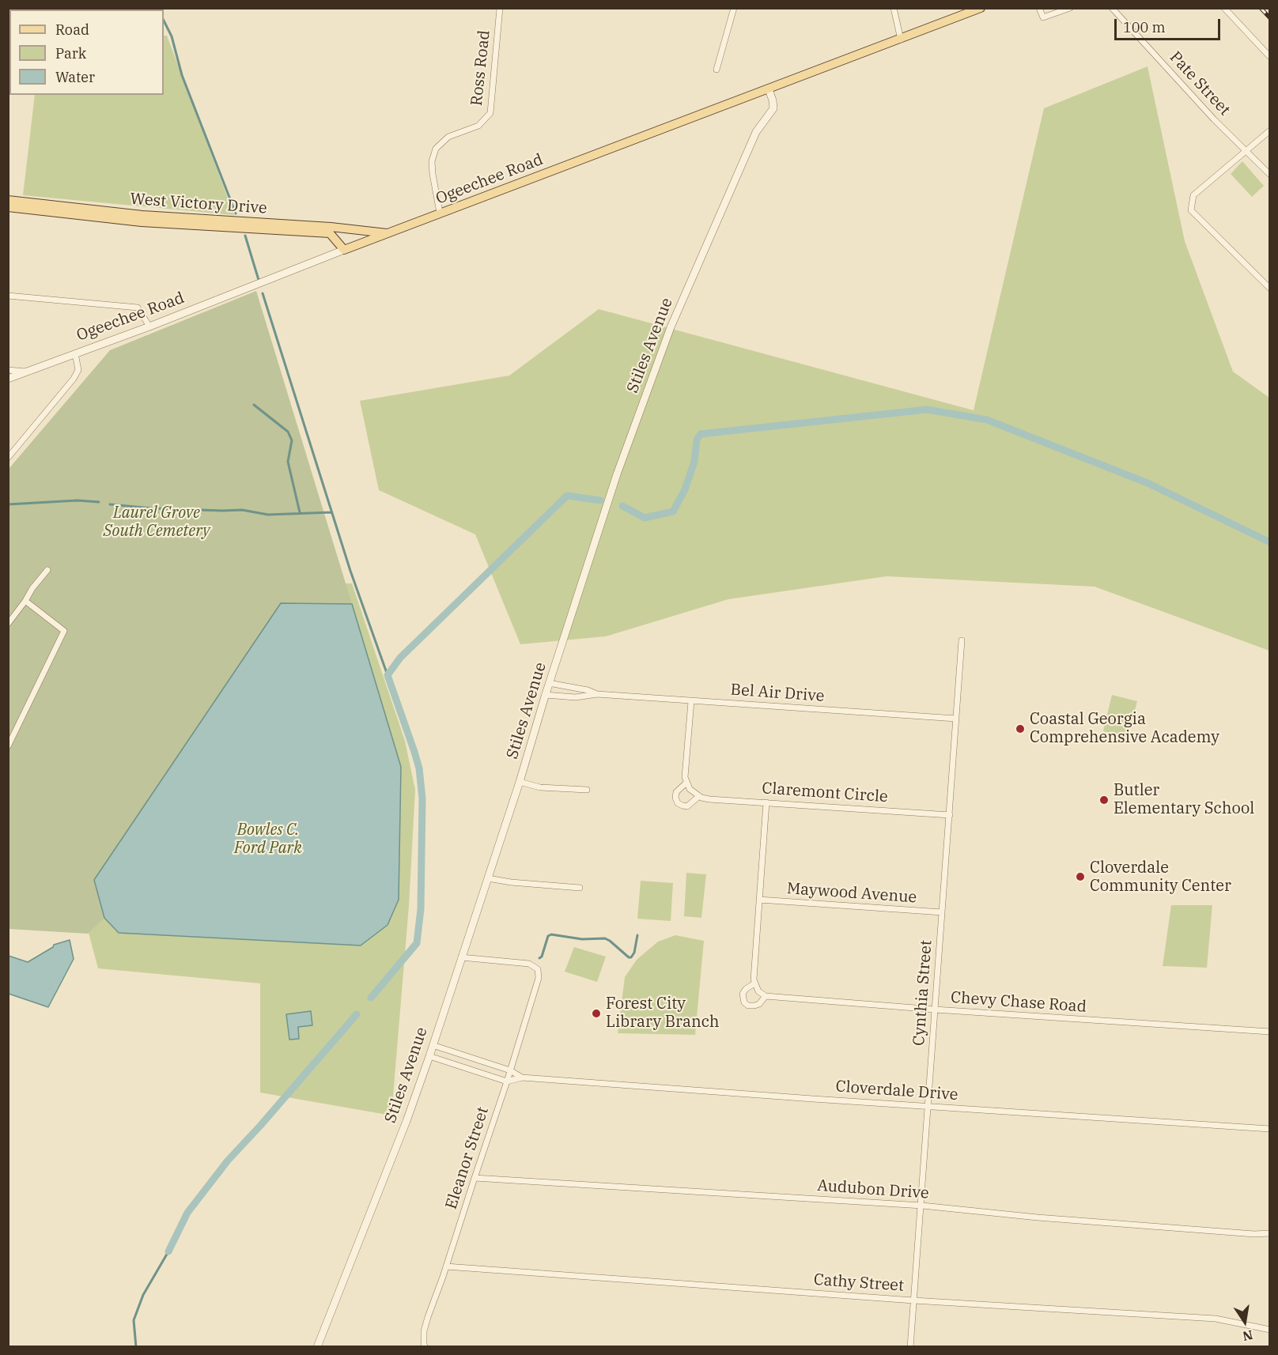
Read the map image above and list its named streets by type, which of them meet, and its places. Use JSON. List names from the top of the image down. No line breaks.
{"streets":{"main road":["Ogeechee Road","West Victory Drive"],"street":["Ross Road","Pate Street","Stiles Avenue","Bel Air Drive","Claremont Circle","Maywood Avenue","Cynthia Street","Chevy Chase Road","Cloverdale Drive","Eleanor Street","Audubon Drive","Cathy Street"]},"crossings":[["Ross Road","Ogeechee Road"],["Ogeechee Road","West Victory Drive"],["Ogeechee Road","Stiles Avenue"],["Stiles Avenue","Bel Air Drive"],["Stiles Avenue","Cloverdale Drive"],["Stiles Avenue","Eleanor Street"],["Bel Air Drive","Cynthia Street"],["Claremont Circle","Cynthia Street"],["Maywood Avenue","Cynthia Street"],["Cynthia Street","Chevy Chase Road"],["Cynthia Street","Cloverdale Drive"],["Cynthia Street","Audubon Drive"],["Cynthia Street","Cathy Street"],["Cloverdale Drive","Eleanor Street"],["Eleanor Street","Audubon Drive"],["Eleanor Street","Cathy Street"]],"parks":["Laurel Grove South Cemetery","Bowles C. Ford Park"],"places":["Coastal Georgia Comprehensive Academy","Butler Elementary School","Cloverdale Community Center","Forest City Library Branch"],"legend":["Road","Park","Water"],"scale_bar":"100 m","north":"bottom"}
